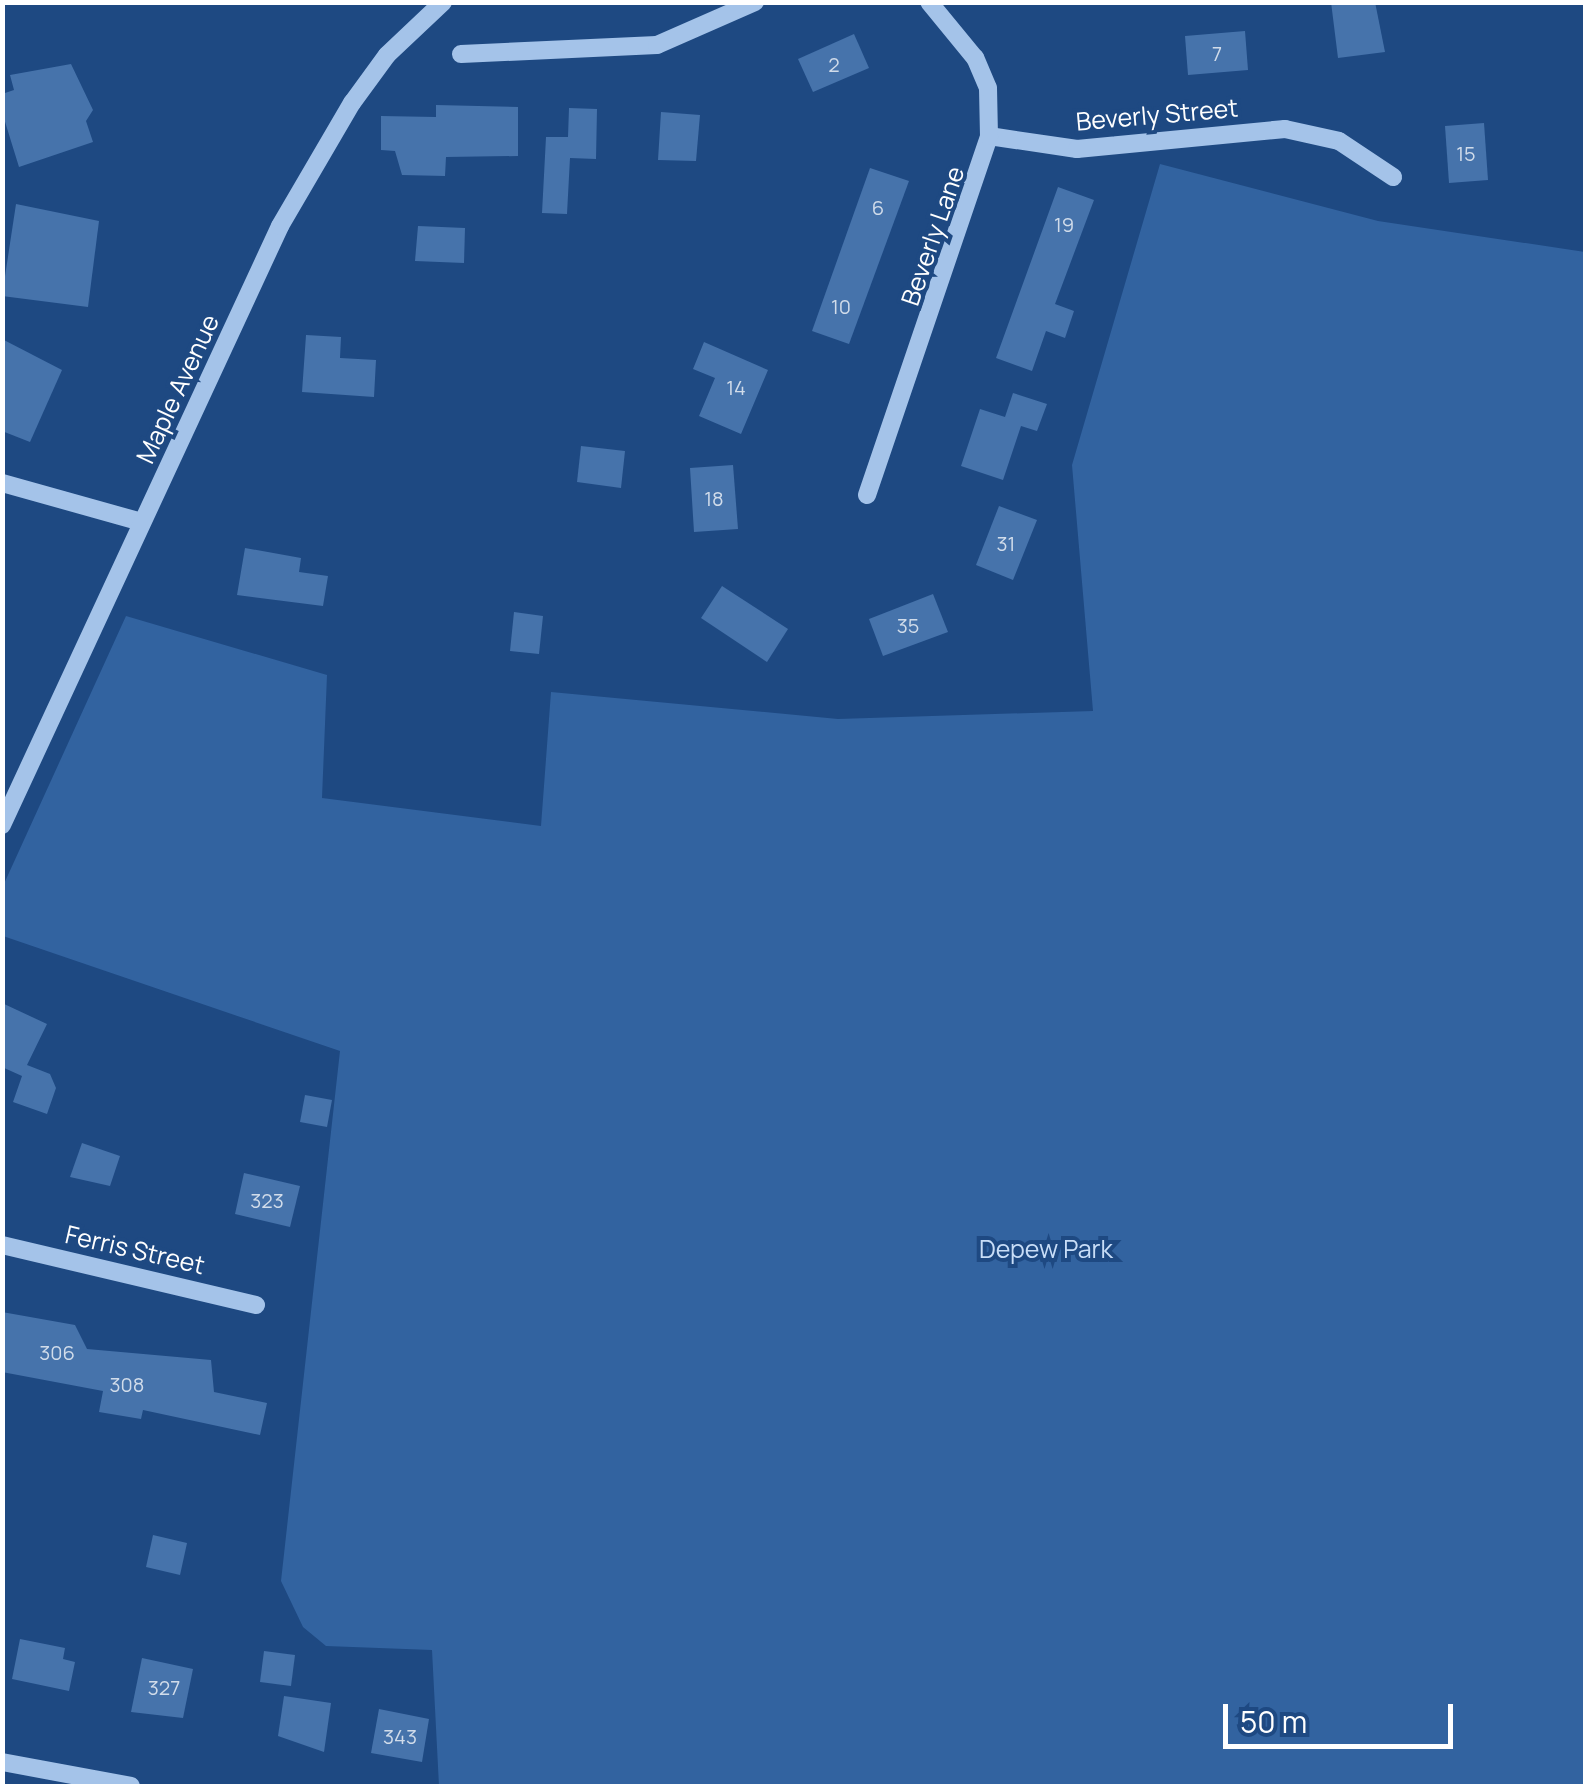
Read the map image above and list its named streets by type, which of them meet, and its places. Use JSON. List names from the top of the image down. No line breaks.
{"streets":{"street":["Beverly Street","Beverly Lane","Maple Avenue","Ferris Street"]},"crossings":[["Beverly Street","Beverly Lane"]],"parks":["Depew Park"],"house_numbers":["7","2","15","6","19","10","14","18","31","35","323","306","308","327","343"],"scale_bar":"50 m"}
